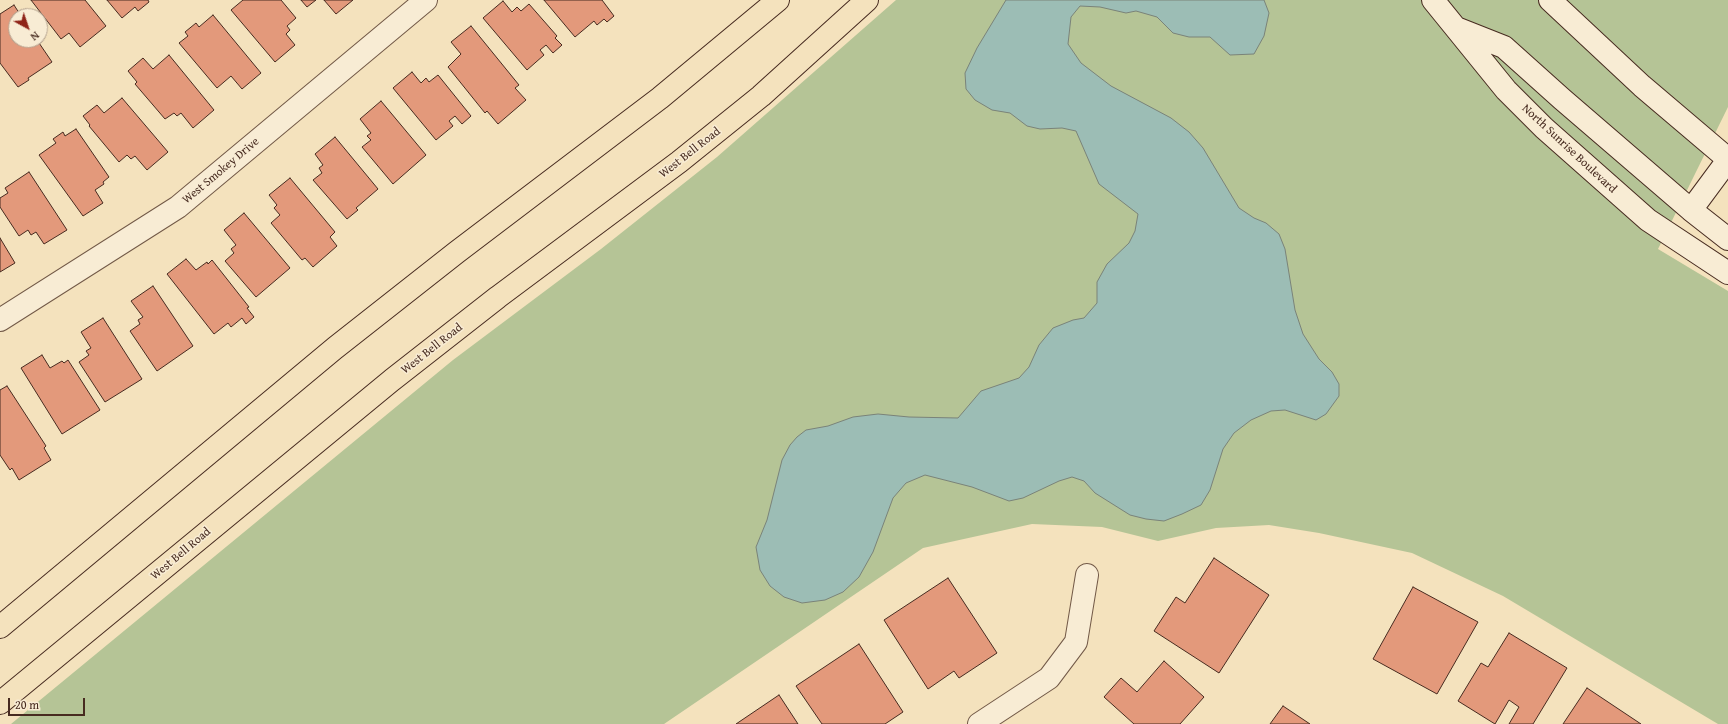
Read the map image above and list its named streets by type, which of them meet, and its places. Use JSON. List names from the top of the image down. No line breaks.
{"streets":{"main road":["West Bell Road"],"street":["North Sunrise Boulevard","West Smokey Drive"]},"scale_bar":"20 m","north":"bottom right"}
